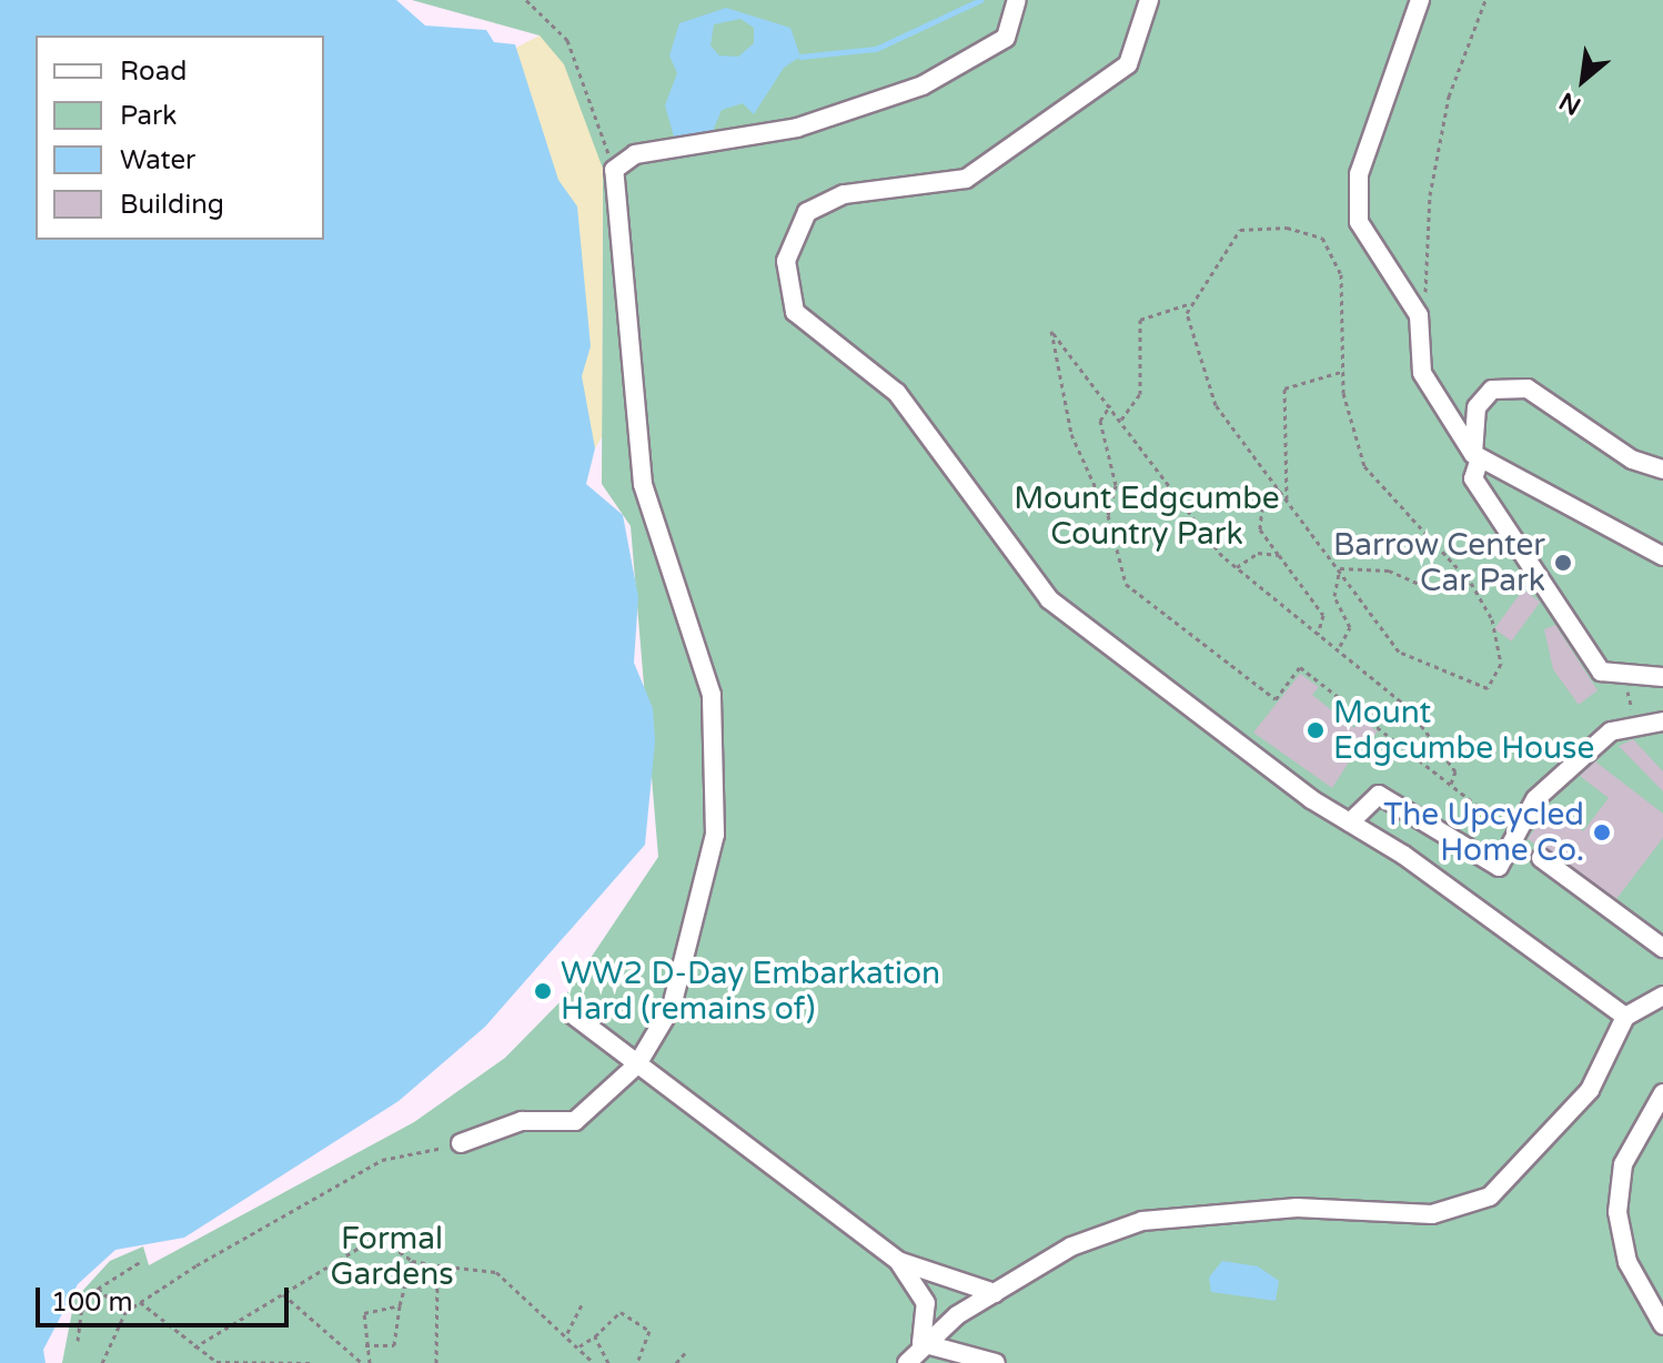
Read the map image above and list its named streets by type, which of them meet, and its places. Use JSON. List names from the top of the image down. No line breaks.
{"parks":["Mount Edgcumbe Country Park","Formal Gardens"],"places":["Barrow Center Car Park","Mount Edgcumbe House","The Upcycled Home Co.","WW2 D-Day Embarkation Hard (remains of)"],"legend":["Road","Park","Water","Building"],"scale_bar":"100 m","north":"bottom left"}
